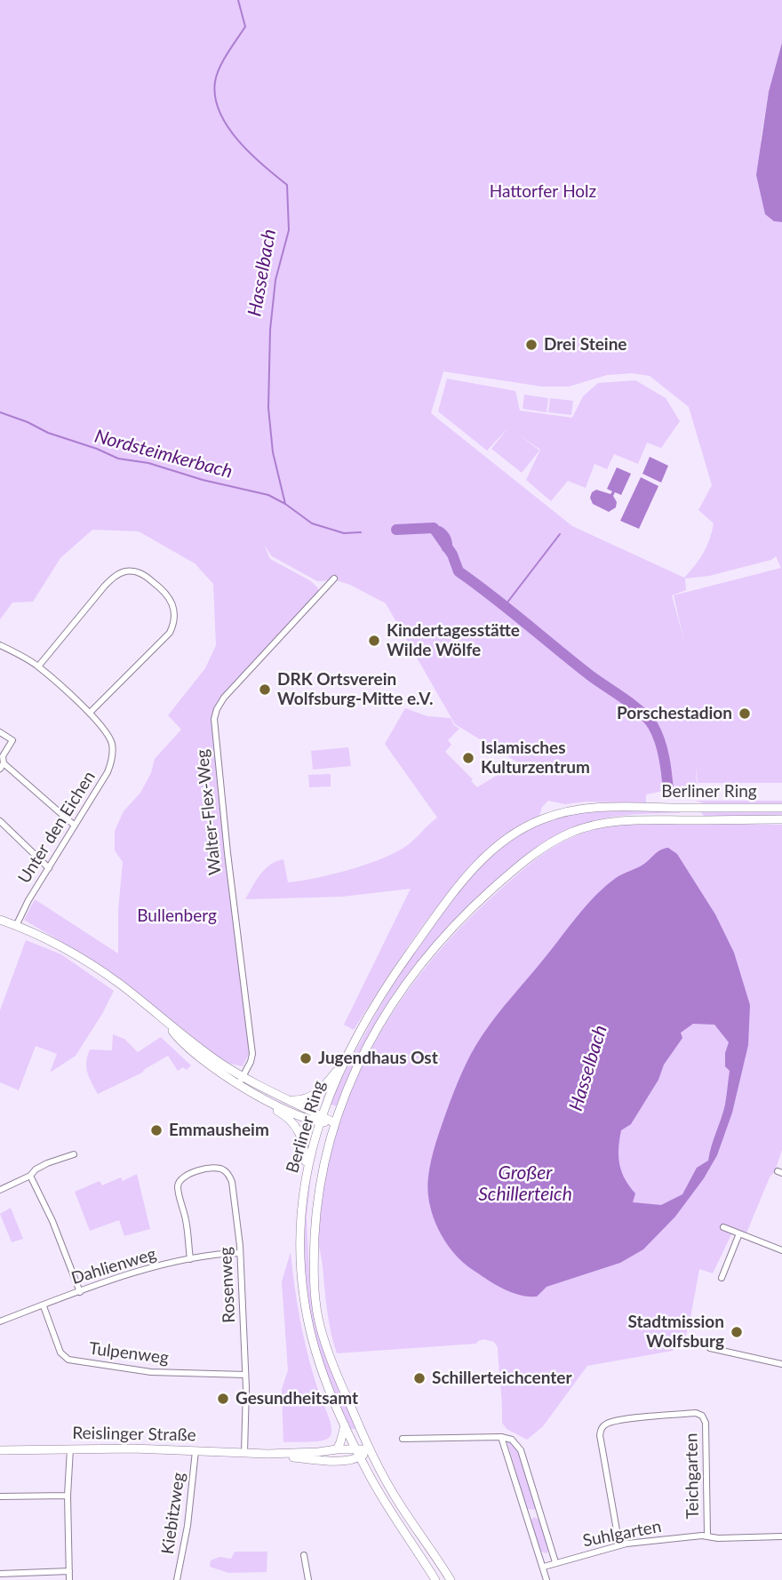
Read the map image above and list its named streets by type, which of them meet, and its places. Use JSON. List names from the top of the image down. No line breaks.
{"streets":{"main road":["Berliner Ring","Reislinger Straße"],"street":["Walter-Flex-Weg","Unter den Eichen","Dahlienweg","Rosenweg","Tulpenweg","Teichgarten","Kiebitzweg","Suhlgarten"]},"crossings":[["Berliner Ring","Reislinger Straße"],["Dahlienweg","Rosenweg"],["Dahlienweg","Tulpenweg"],["Rosenweg","Tulpenweg"],["Rosenweg","Reislinger Straße"],["Reislinger Straße","Kiebitzweg"],["Teichgarten","Suhlgarten"]],"water":["Hasselbach","Nordsteimkerbach","Großer Schillerteich"],"parks":["Hattorfer Holz","Bullenberg"],"places":["Drei Steine","Kindertagesstätte Wilde Wölfe","DRK Ortsverein Wolfsburg-Mitte e.V.","Porschestadion","Islamisches Kulturzentrum","Jugendhaus Ost","Emmausheim","Stadtmission Wolfsburg","Schillerteichcenter","Gesundheitsamt"]}
